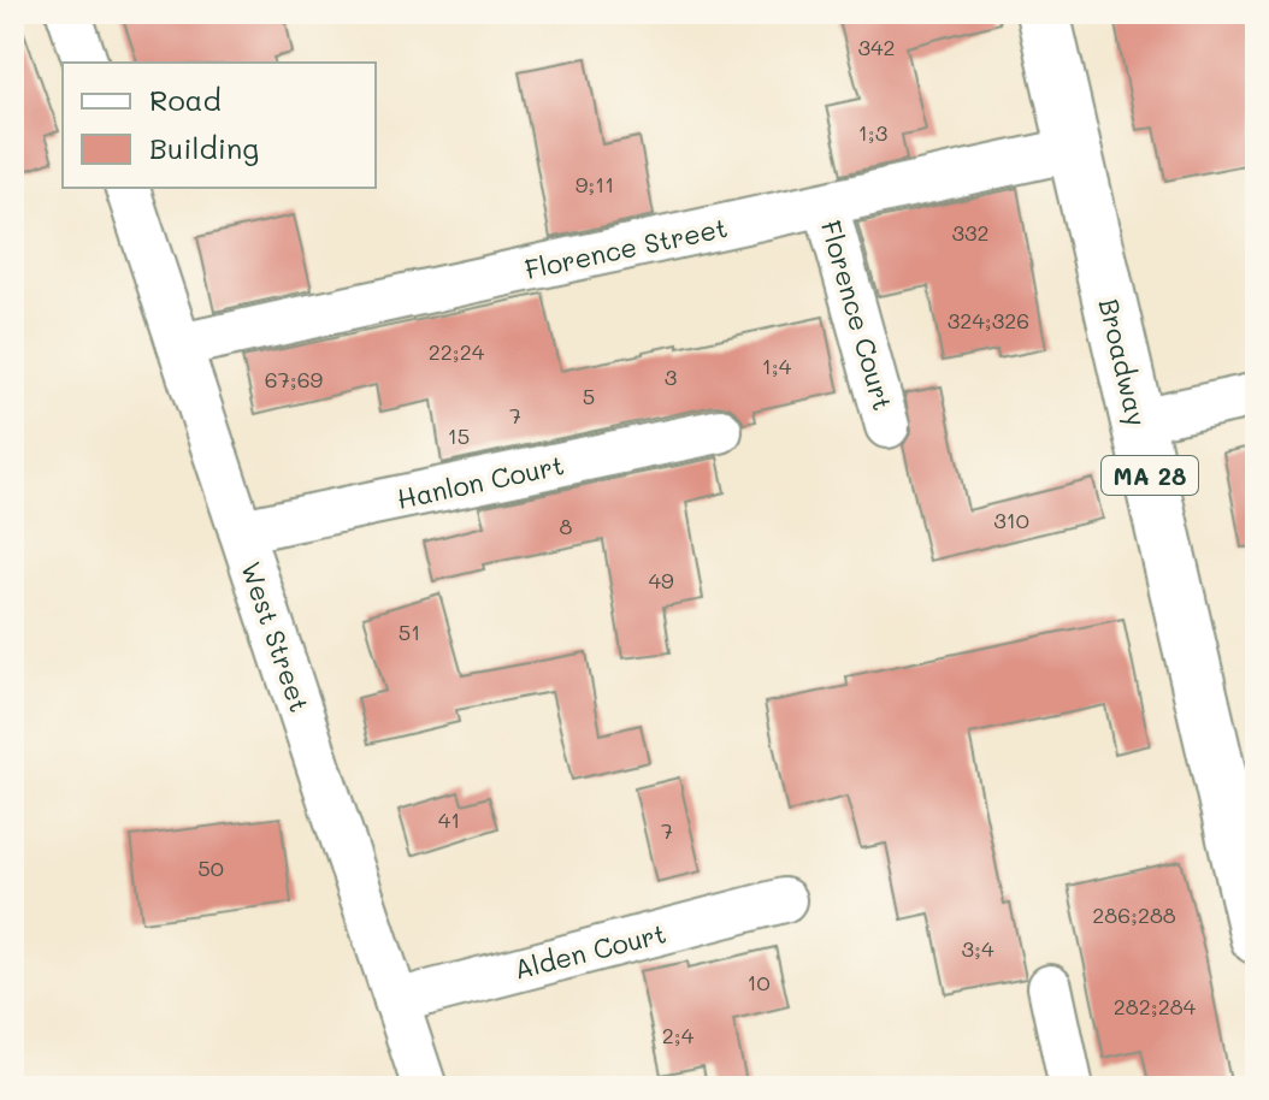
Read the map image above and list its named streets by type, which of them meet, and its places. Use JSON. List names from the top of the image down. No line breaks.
{"streets":{"main road":["Broadway","MA 28"],"street":["Florence Street","Florence Court","Hanlon Court","West Street","Alden Court"]},"crossings":[["Florence Street","Florence Court"],["Florence Street","Broadway"],["Florence Street","West Street"],["Hanlon Court","West Street"],["West Street","Alden Court"]],"house_numbers":["342","1;3","9;11","332","324;326","22;24","1;4","3","67;69","5","7","15","310","8","49","51","41","7","50","286;288","3;4","10","282;284","2;4"],"legend":["Road","Building"]}
